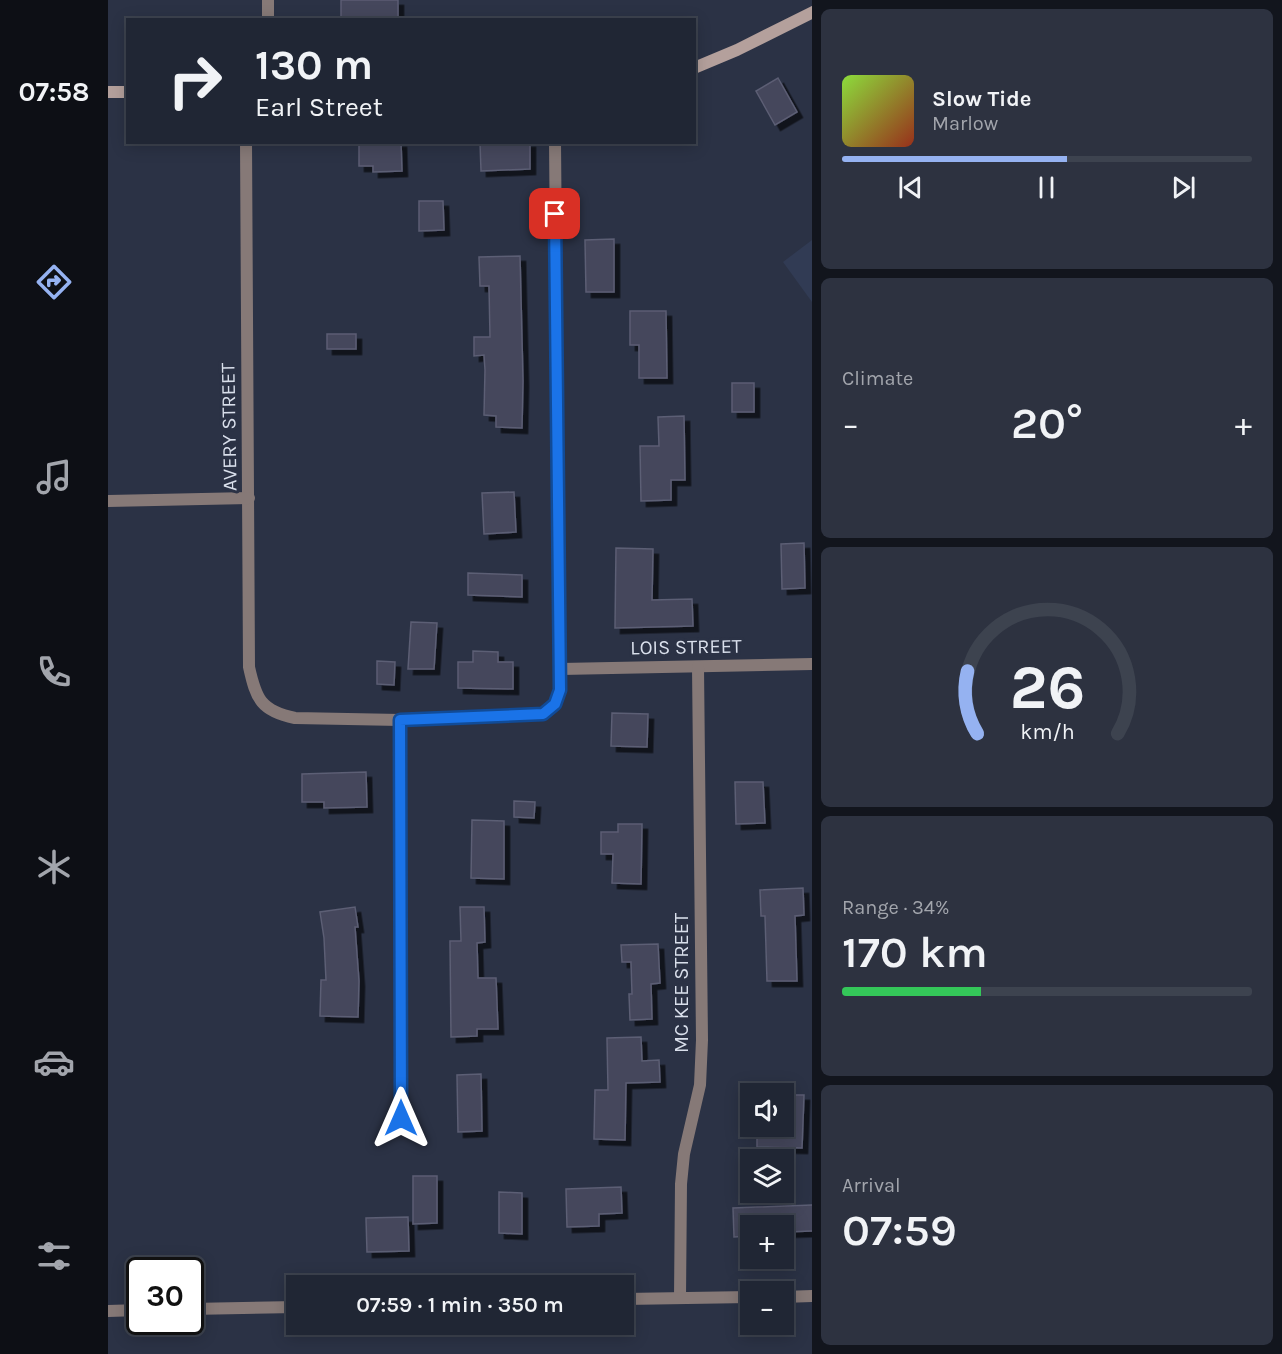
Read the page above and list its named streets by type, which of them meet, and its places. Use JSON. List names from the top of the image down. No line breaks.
{"streets":{"street":["AVERY STREET","LOIS STREET","MC KEE STREET"]},"crossings":[["LOIS STREET","MC KEE STREET"]],"page":{"tabs":"07:58","turn":["130 m","Earl Street"],"song":["Slow Tide","Marlow"],"tile":["Climate",["Range · 34%","170 km"],["Arrival","07:59"]],"heat":["−","20°","+"],"map_buttons":["+","−"],"limit":"30","trip":"07:59 · 1 min · 350 m","gauge":["26","km/h"]}}
